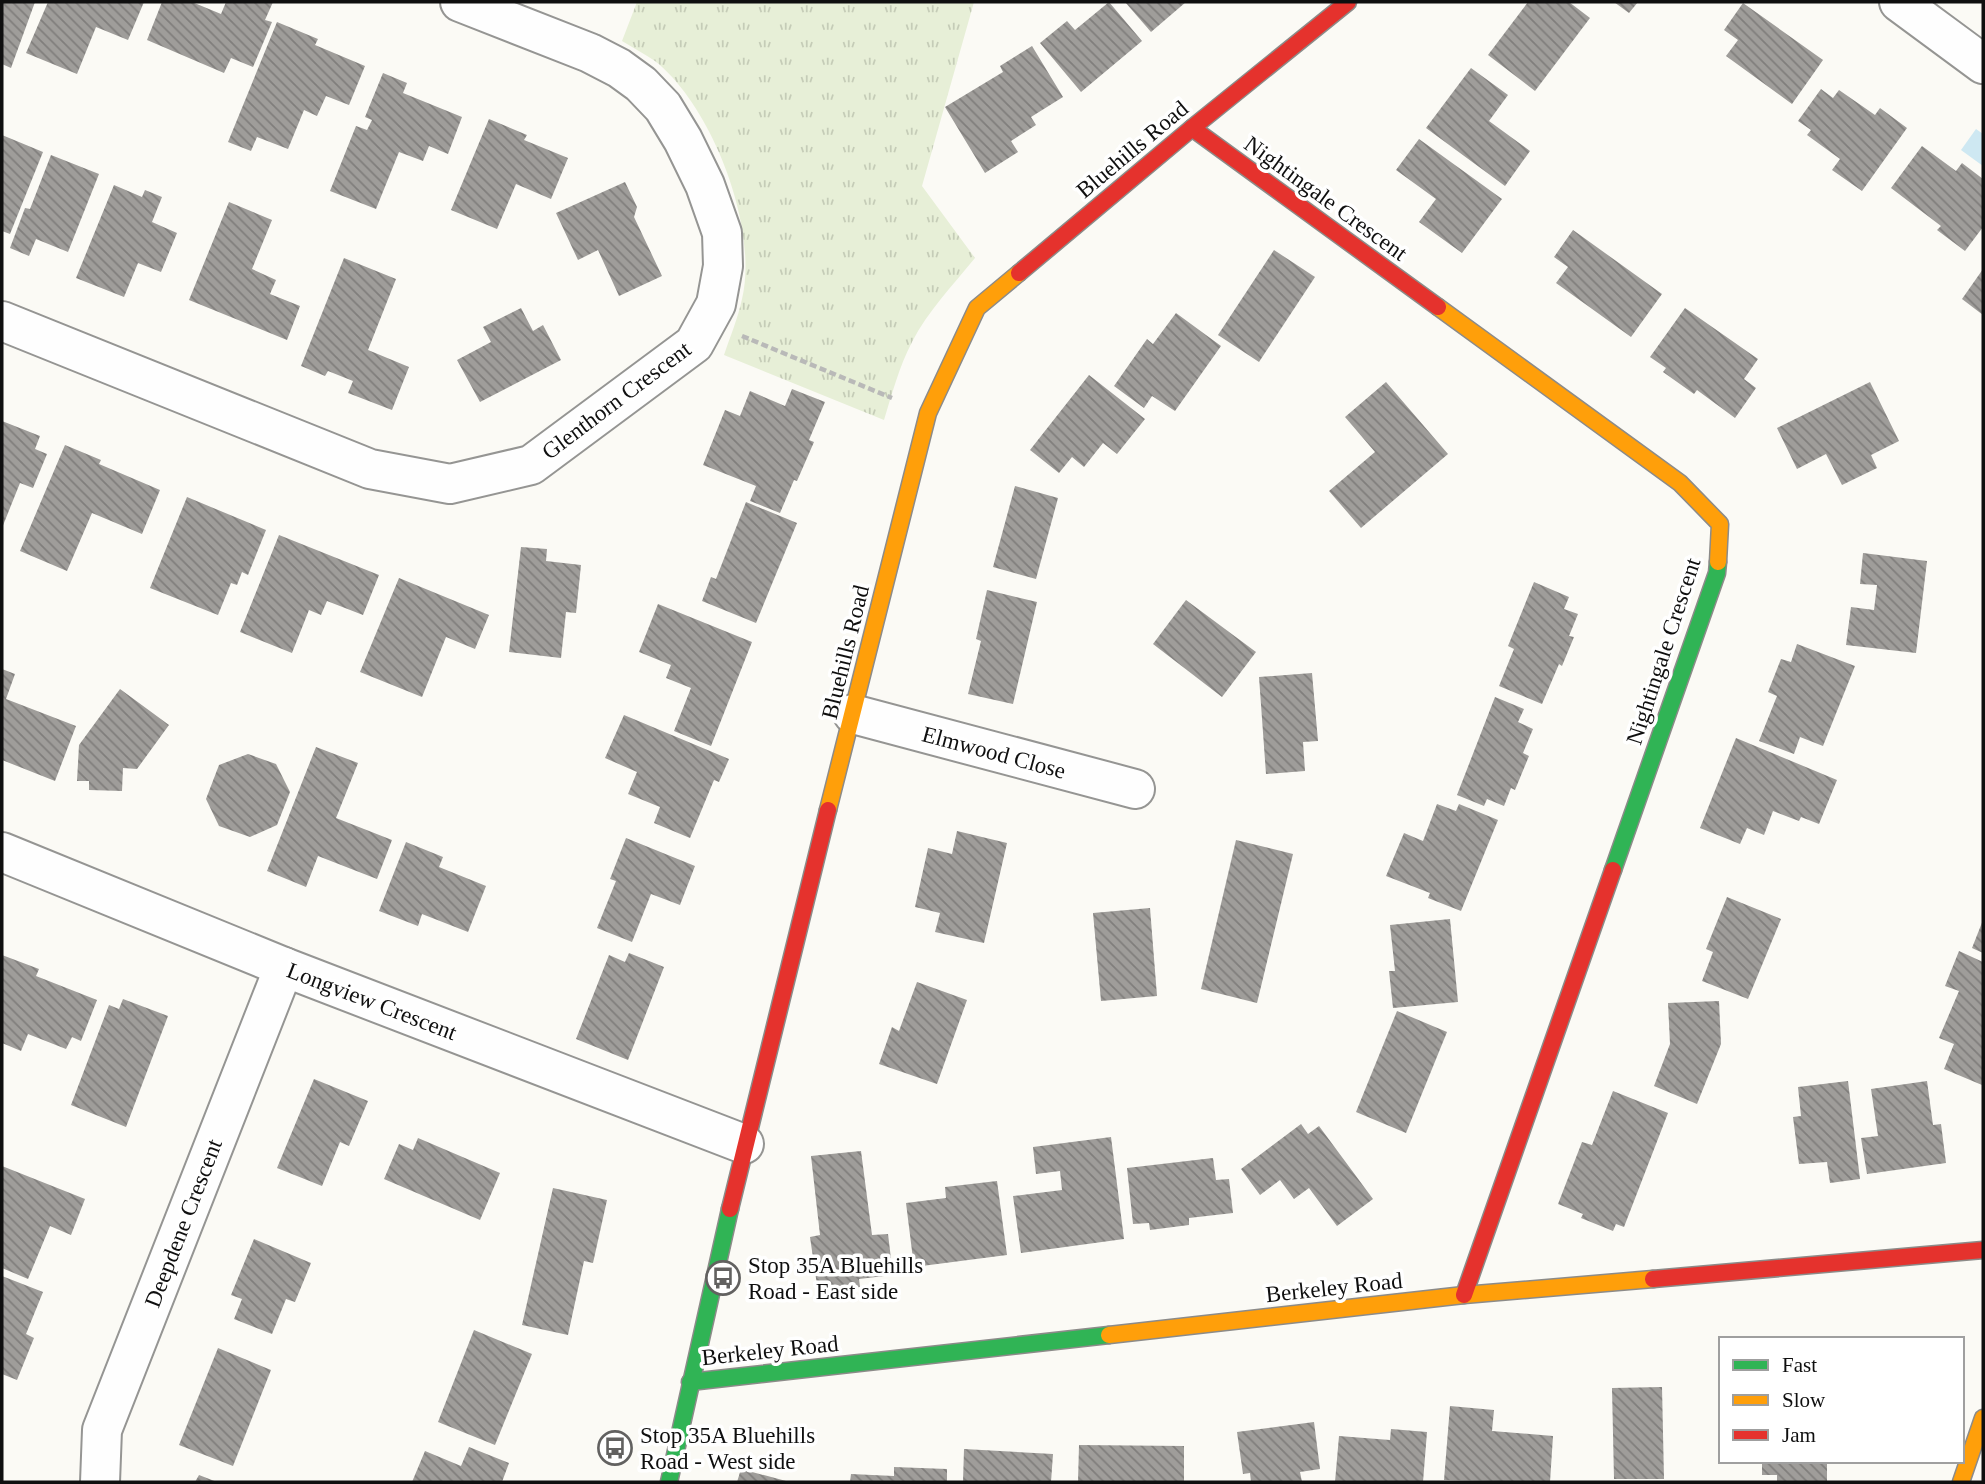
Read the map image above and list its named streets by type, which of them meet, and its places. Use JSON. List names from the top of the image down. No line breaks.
{"streets":{"street":["Bluehills Road","Nightingale Crescent","Glenthorn Crescent","Elmwood Close","Longview Crescent","Deepdene Crescent","Berkeley Road"]},"crossings":[["Bluehills Road","Nightingale Crescent"],["Bluehills Road","Elmwood Close"],["Bluehills Road","Longview Crescent"],["Bluehills Road","Berkeley Road"],["Nightingale Crescent","Berkeley Road"],["Longview Crescent","Deepdene Crescent"]],"places":{"bus stop":["Stop 35A Bluehills Road - East side","Stop 35A Bluehills Road - West side"]},"legend":["Fast","Slow","Jam"]}
